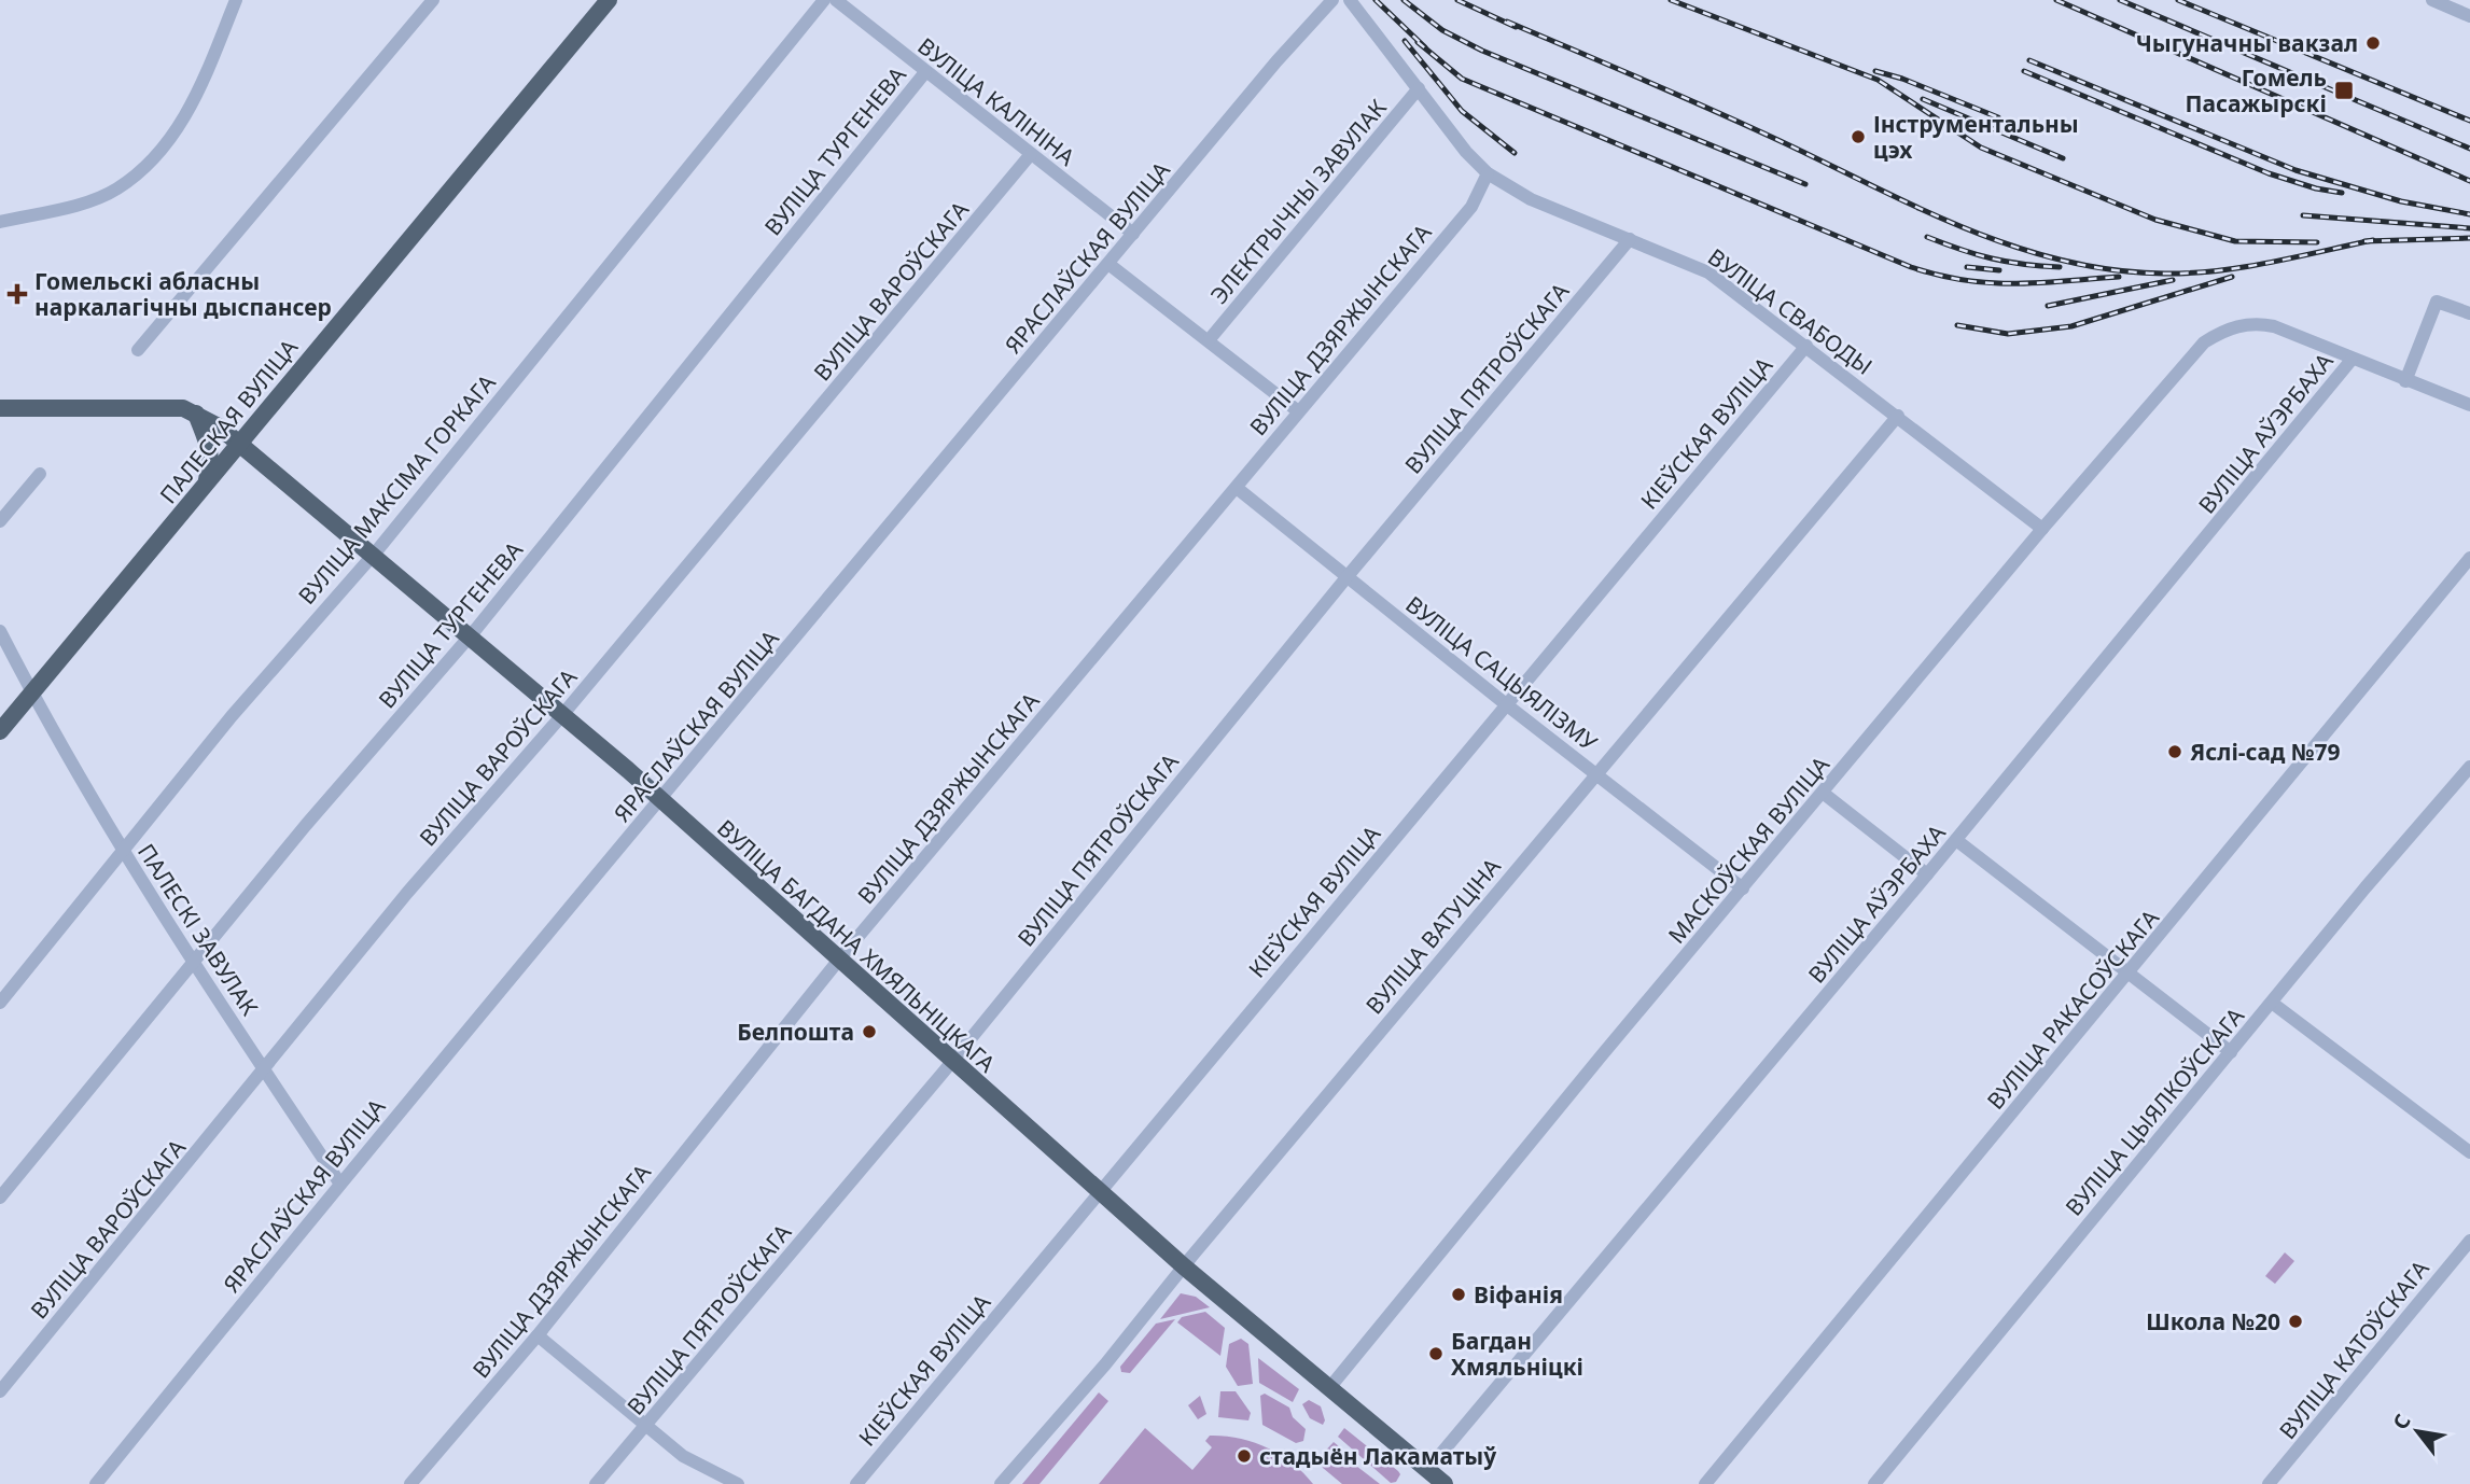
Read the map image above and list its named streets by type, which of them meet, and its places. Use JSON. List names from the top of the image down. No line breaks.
{"streets":{"main road":["ПАЛЕСКАЯ ВУЛІЦА","ВУЛІЦА БАГДАНА ХМЯЛЬНІЦКАГА"],"street":["ВУЛІЦА КАЛІНІНА","ВУЛІЦА ТУРГЕНЕВА","ЭЛЕКТРЫЧНЫ ЗАВУЛАК","ЯРАСЛАЎСКАЯ ВУЛІЦА","ВУЛІЦА ВАРОЎСКАГА","ВУЛІЦА СВАБОДЫ","ВУЛІЦА ДЗЯРЖЫНСКАГА","ВУЛІЦА ПЯТРОЎСКАГА","КІЕЎСКАЯ ВУЛІЦА","ВУЛІЦА АЎЭРБАХА","ВУЛІЦА МАКСІМА ГОРКАГА","ВУЛІЦА САЦЫЯЛІЗМУ","МАСКОЎСКАЯ ВУЛІЦА","ПАЛЕСКІ ЗАВУЛАК","ВУЛІЦА ВАТУЦІНА","ВУЛІЦА РАКАСОЎСКАГА","ВУЛІЦА ЦЫЯЛКОЎСКАГА","ВУЛІЦА КАТОЎСКАГА"]},"crossings":[["ВУЛІЦА КАЛІНІНА","ВУЛІЦА ТУРГЕНЕВА"],["ВУЛІЦА КАЛІНІНА","ЯРАСЛАЎСКАЯ ВУЛІЦА"],["ВУЛІЦА КАЛІНІНА","ВУЛІЦА ВАРОЎСКАГА"],["ВУЛІЦА ТУРГЕНЕВА","ПАЛЕСКІ ЗАВУЛАК"],["ВУЛІЦА ТУРГЕНЕВА","ВУЛІЦА БАГДАНА ХМЯЛЬНІЦКАГА"],["ЭЛЕКТРЫЧНЫ ЗАВУЛАК","ВУЛІЦА СВАБОДЫ"],["ЯРАСЛАЎСКАЯ ВУЛІЦА","ПАЛЕСКІ ЗАВУЛАК"],["ЯРАСЛАЎСКАЯ ВУЛІЦА","ВУЛІЦА БАГДАНА ХМЯЛЬНІЦКАГА"],["ВУЛІЦА ВАРОЎСКАГА","ПАЛЕСКІ ЗАВУЛАК"],["ВУЛІЦА ВАРОЎСКАГА","ВУЛІЦА БАГДАНА ХМЯЛЬНІЦКАГА"],["ВУЛІЦА СВАБОДЫ","ВУЛІЦА ДЗЯРЖЫНСКАГА"],["ВУЛІЦА СВАБОДЫ","ВУЛІЦА ПЯТРОЎСКАГА"],["ВУЛІЦА СВАБОДЫ","КІЕЎСКАЯ ВУЛІЦА"],["ВУЛІЦА СВАБОДЫ","МАСКОЎСКАЯ ВУЛІЦА"],["ВУЛІЦА СВАБОДЫ","ВУЛІЦА ВАТУЦІНА"],["ВУЛІЦА ДЗЯРЖЫНСКАГА","ВУЛІЦА САЦЫЯЛІЗМУ"],["ВУЛІЦА ДЗЯРЖЫНСКАГА","ВУЛІЦА БАГДАНА ХМЯЛЬНІЦКАГА"],["ВУЛІЦА ПЯТРОЎСКАГА","ВУЛІЦА САЦЫЯЛІЗМУ"],["ВУЛІЦА ПЯТРОЎСКАГА","ВУЛІЦА БАГДАНА ХМЯЛЬНІЦКАГА"],["ПАЛЕСКАЯ ВУЛІЦА","ПАЛЕСКІ ЗАВУЛАК"],["ПАЛЕСКАЯ ВУЛІЦА","ВУЛІЦА БАГДАНА ХМЯЛЬНІЦКАГА"],["КІЕЎСКАЯ ВУЛІЦА","ВУЛІЦА САЦЫЯЛІЗМУ"],["КІЕЎСКАЯ ВУЛІЦА","ВУЛІЦА БАГДАНА ХМЯЛЬНІЦКАГА"],["ВУЛІЦА АЎЭРБАХА","МАСКОЎСКАЯ ВУЛІЦА"],["ВУЛІЦА АЎЭРБАХА","ВУЛІЦА БАГДАНА ХМЯЛЬНІЦКАГА"],["ВУЛІЦА МАКСІМА ГОРКАГА","ПАЛЕСКІ ЗАВУЛАК"],["ВУЛІЦА МАКСІМА ГОРКАГА","ВУЛІЦА БАГДАНА ХМЯЛЬНІЦКАГА"],["ВУЛІЦА САЦЫЯЛІЗМУ","МАСКОЎСКАЯ ВУЛІЦА"],["ВУЛІЦА САЦЫЯЛІЗМУ","ВУЛІЦА ВАТУЦІНА"],["МАСКОЎСКАЯ ВУЛІЦА","ВУЛІЦА БАГДАНА ХМЯЛЬНІЦКАГА"],["ВУЛІЦА ВАТУЦІНА","ВУЛІЦА БАГДАНА ХМЯЛЬНІЦКАГА"]],"places":{"other":["Чыгуначны вакзал","Інструментальны цэх","Яслі-сад №79","Белпошта","Віфанія","Школа №20","Багдан Хмяльніцкі","стадыён Лакаматыў"],"transit":["Гомель Пасажырскі"],"health":["Гомельскі абласны наркалагічны дыспансер"]},"north":"top left"}
